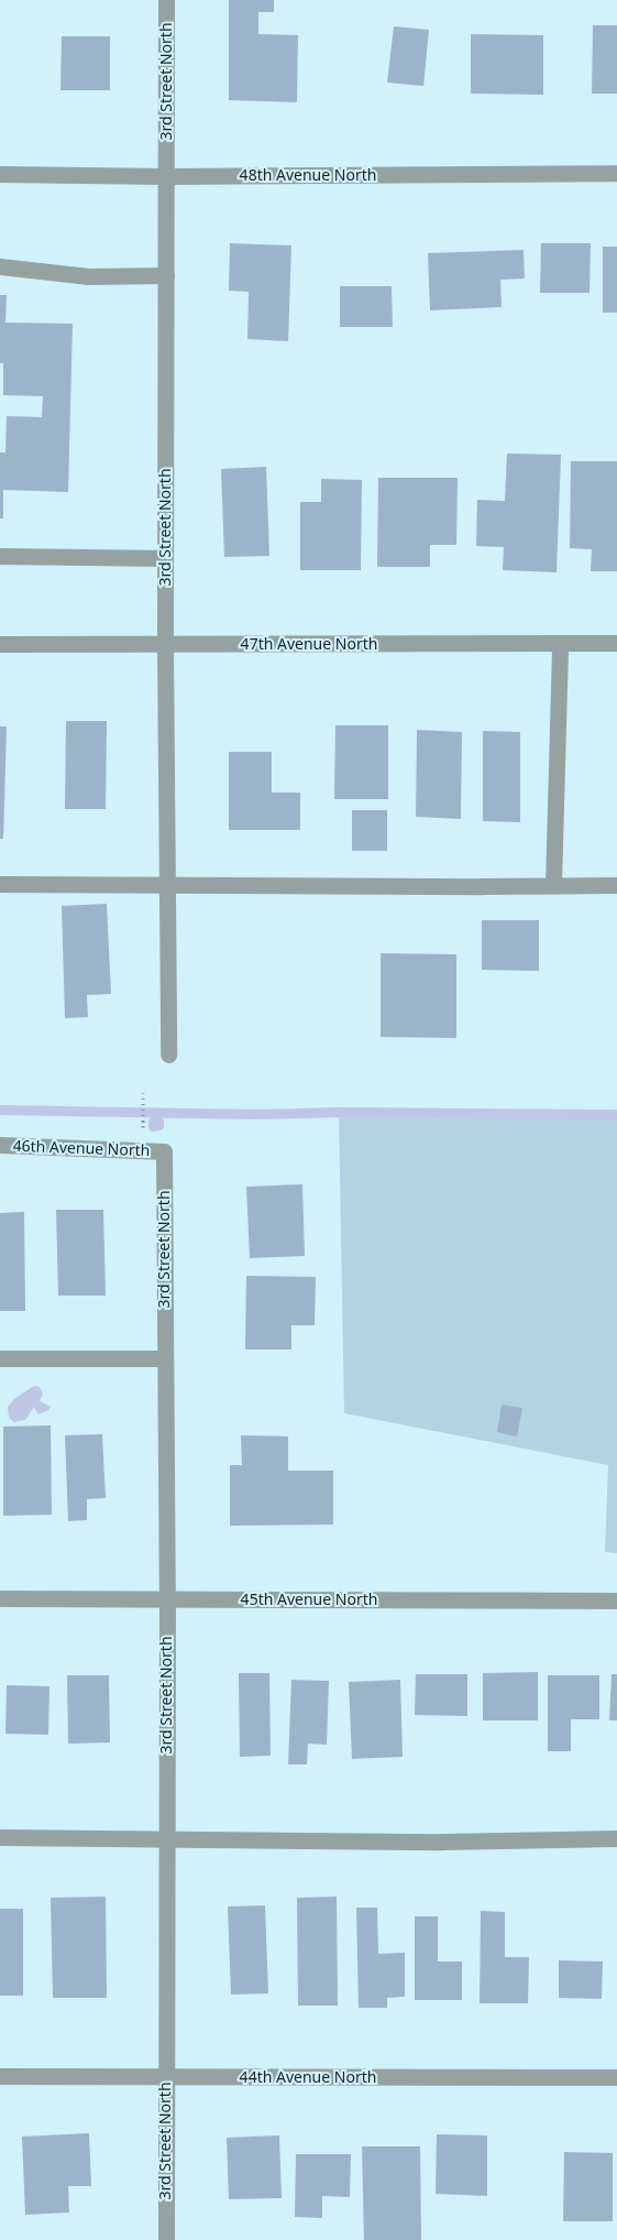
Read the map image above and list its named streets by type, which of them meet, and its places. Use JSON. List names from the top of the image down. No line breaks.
{"streets":{"street":["3rd Street North","48th Avenue North","47th Avenue North","46th Avenue North","45th Avenue North","44th Avenue North"]},"crossings":[["3rd Street North","48th Avenue North"],["3rd Street North","47th Avenue North"],["3rd Street North","46th Avenue North"],["3rd Street North","45th Avenue North"],["3rd Street North","44th Avenue North"]]}
